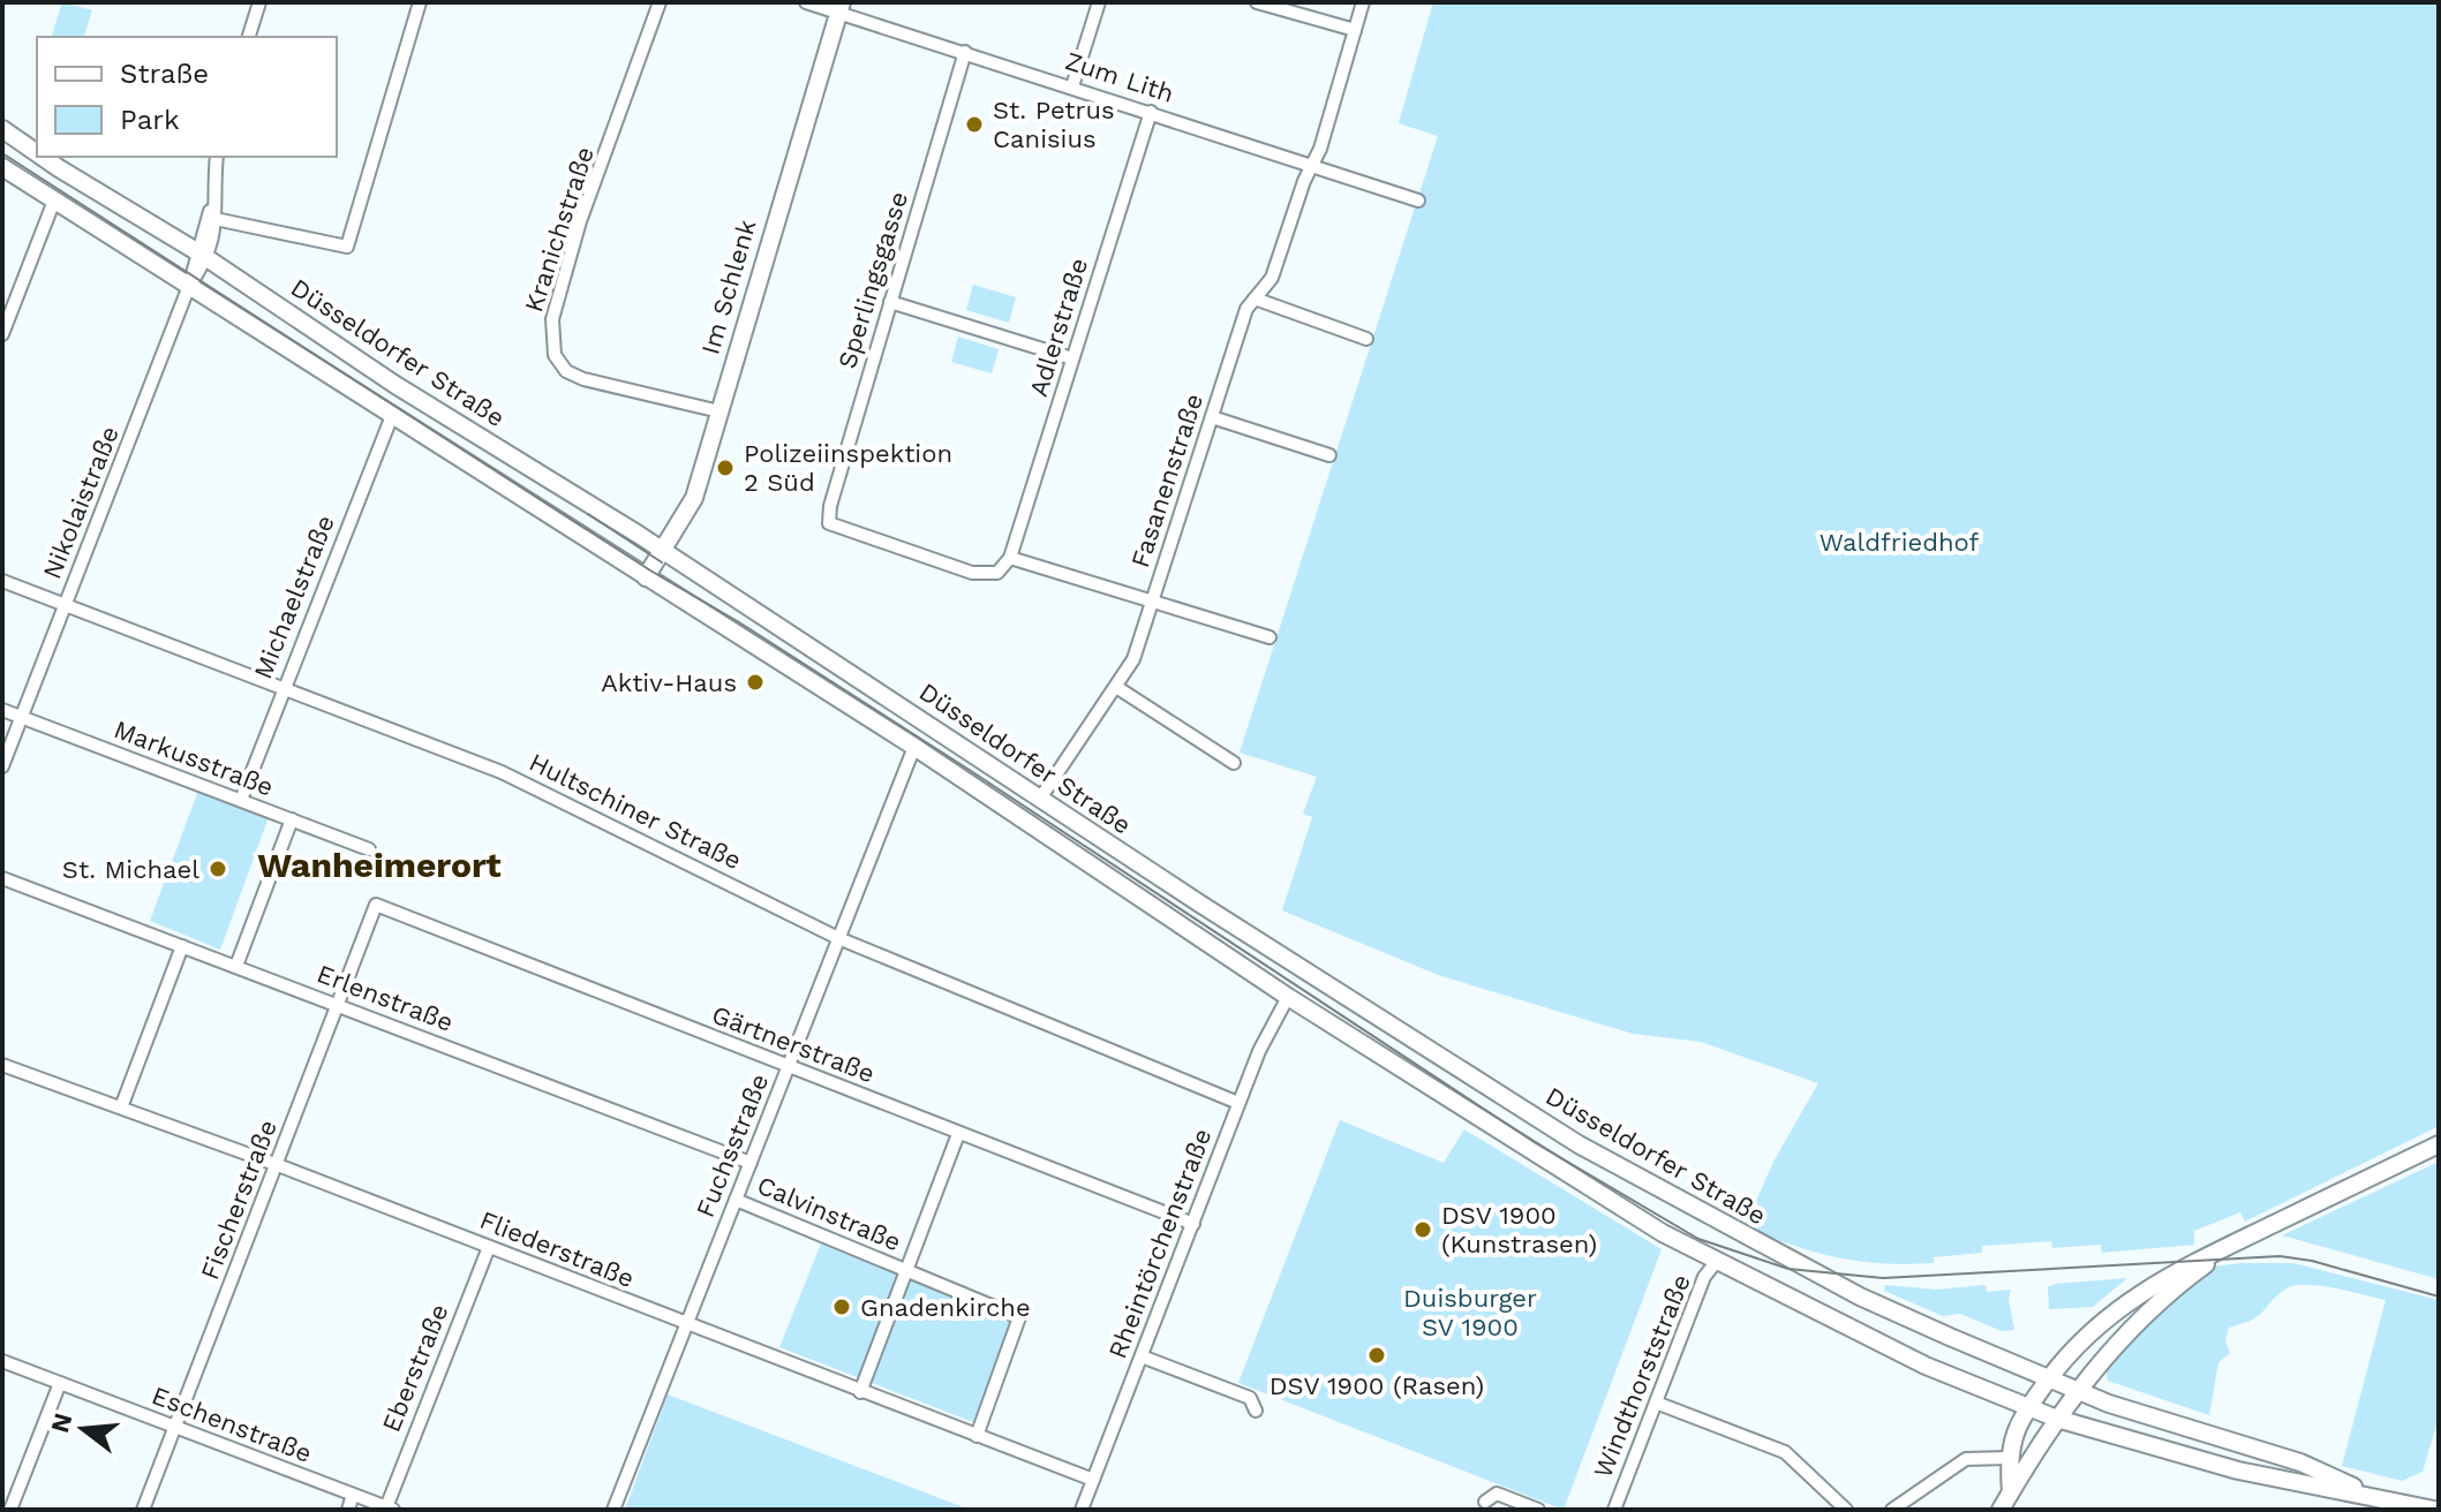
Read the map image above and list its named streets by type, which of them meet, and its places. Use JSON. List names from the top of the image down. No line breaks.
{"streets":{"main road":["Im Schlenk","Düsseldorfer Straße"],"street":["Zum Lith","Kranichstraße","Sperlingsgasse","Adlerstraße","Fasanenstraße","Nikolaistraße","Michaelstraße","Markusstraße","Hultschiner Straße","Erlenstraße","Gärtnerstraße","Fuchsstraße","Fischerstraße","Calvinstraße","Rheintörchenstraße","Fliederstraße","Eberstraße","Windthorststraße","Eschenstraße"]},"crossings":[["Zum Lith","Sperlingsgasse"],["Zum Lith","Im Schlenk"],["Zum Lith","Adlerstraße"],["Zum Lith","Fasanenstraße"],["Kranichstraße","Im Schlenk"],["Sperlingsgasse","Adlerstraße"],["Im Schlenk","Düsseldorfer Straße"],["Düsseldorfer Straße","Fasanenstraße"],["Düsseldorfer Straße","Nikolaistraße"],["Düsseldorfer Straße","Michaelstraße"],["Düsseldorfer Straße","Fuchsstraße"],["Düsseldorfer Straße","Rheintörchenstraße"],["Düsseldorfer Straße","Windthorststraße"],["Nikolaistraße","Markusstraße"],["Nikolaistraße","Hultschiner Straße"],["Michaelstraße","Markusstraße"],["Michaelstraße","Hultschiner Straße"],["Hultschiner Straße","Fuchsstraße"],["Hultschiner Straße","Rheintörchenstraße"],["Erlenstraße","Fuchsstraße"],["Erlenstraße","Fischerstraße"],["Gärtnerstraße","Fuchsstraße"],["Gärtnerstraße","Fischerstraße"],["Gärtnerstraße","Rheintörchenstraße"],["Fuchsstraße","Calvinstraße"],["Fuchsstraße","Fliederstraße"],["Fischerstraße","Fliederstraße"],["Fischerstraße","Eschenstraße"],["Calvinstraße","Fliederstraße"],["Rheintörchenstraße","Fliederstraße"],["Fliederstraße","Eberstraße"],["Eberstraße","Eschenstraße"]],"districts":["Wanheimerort"],"parks":["Waldfriedhof","Duisburger SV 1900"],"places":["St. Petrus Canisius","Polizeiinspektion 2 Süd","Aktiv-Haus","St. Michael","DSV 1900 (Kunstrasen)","Gnadenkirche","DSV 1900 (Rasen)"],"legend":["Straße","Park"],"north":"left"}
